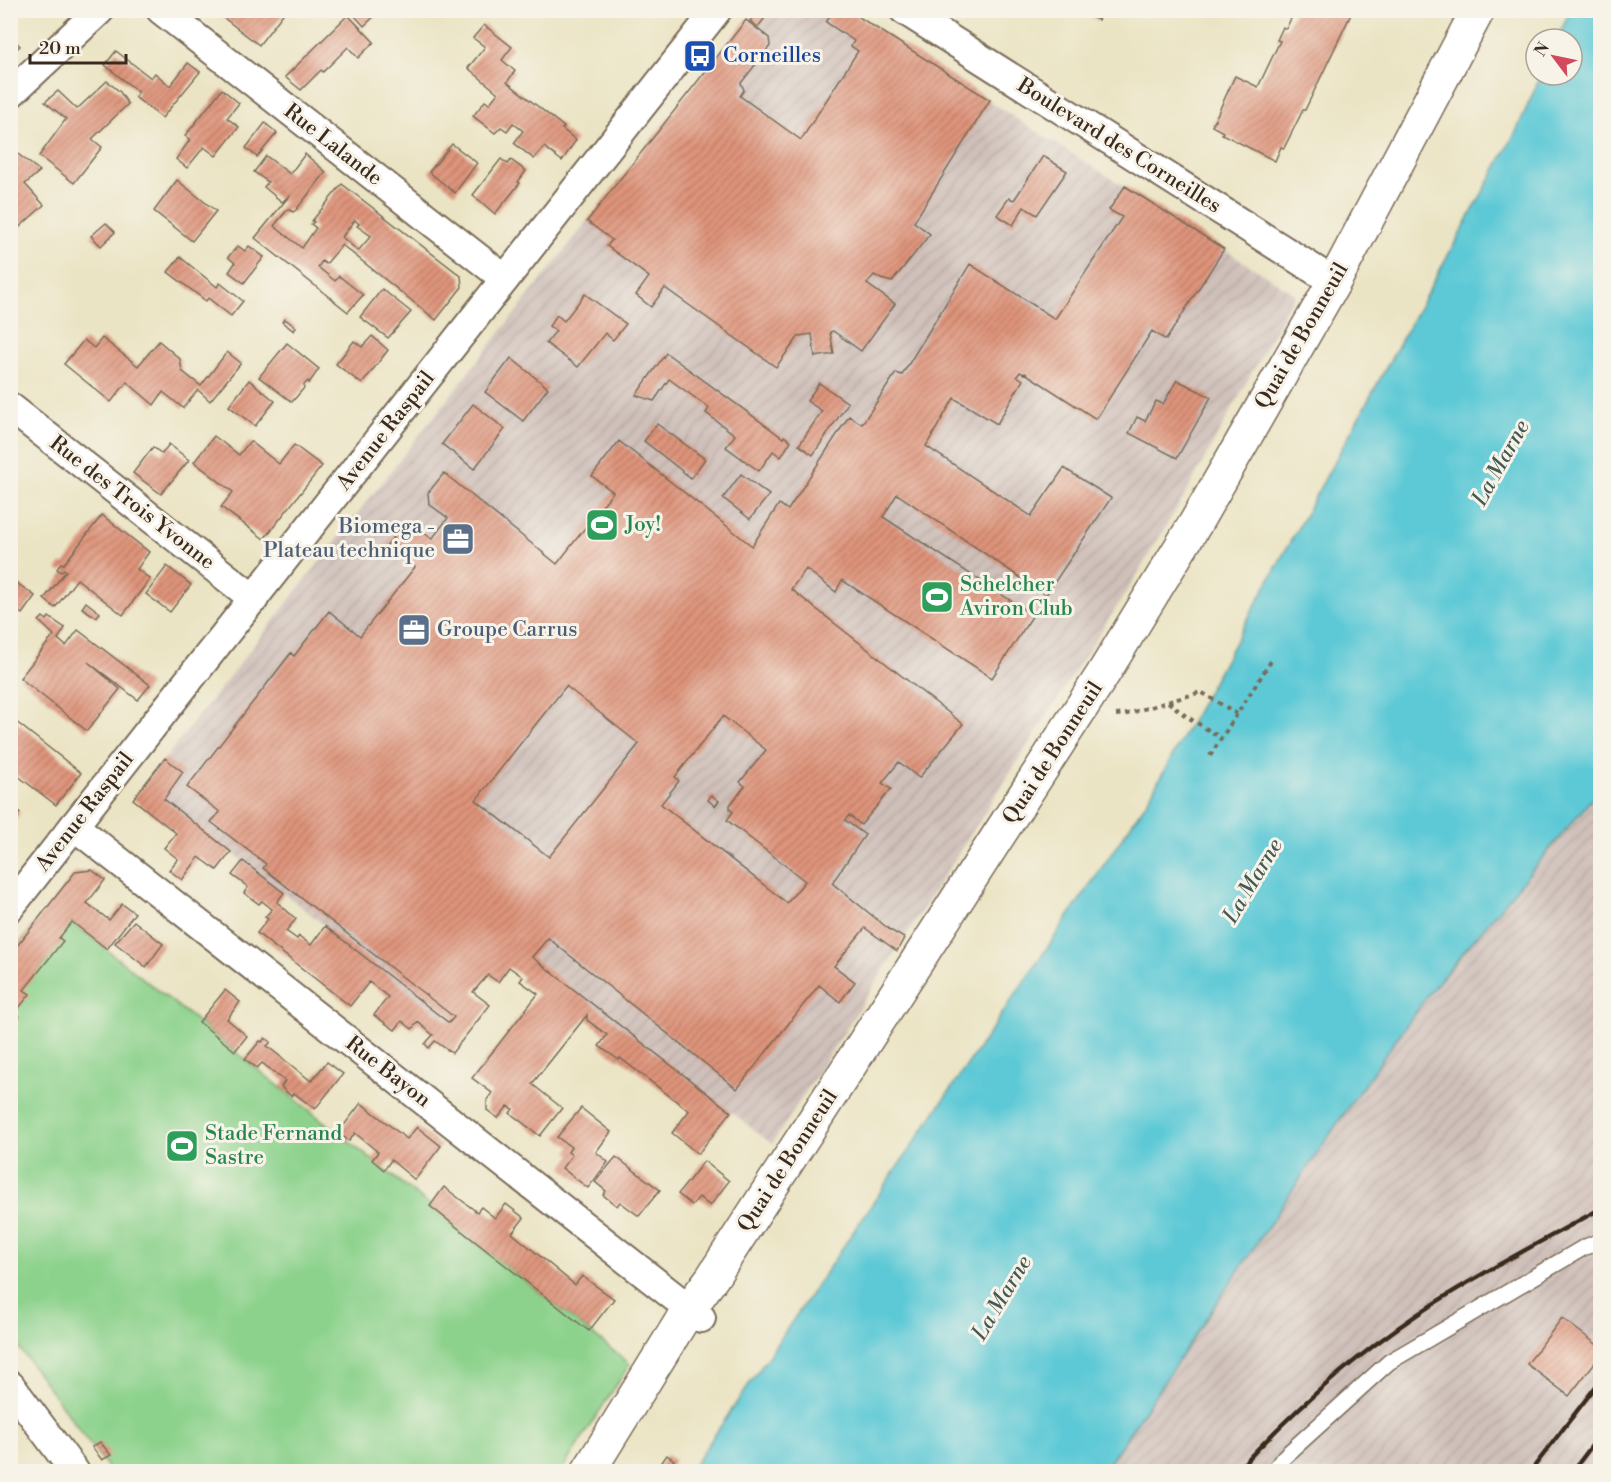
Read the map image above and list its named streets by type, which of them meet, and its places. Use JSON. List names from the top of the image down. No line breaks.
{"streets":{"street":["Rue Lalande","Boulevard des Corneilles","Quai de Bonneuil","Avenue Raspail","Rue des Trois Yvonne","Rue Bayon"]},"crossings":[["Rue Lalande","Avenue Raspail"],["Boulevard des Corneilles","Quai de Bonneuil"],["Quai de Bonneuil","Rue Bayon"],["Avenue Raspail","Rue des Trois Yvonne"],["Avenue Raspail","Rue Bayon"]],"water":["La Marne"],"places":{"bus stop":["Corneilles"],"sports":["Joy!","Schelcher Aviron Club","Stade Fernand Sastre"],"office":["Biomega - Plateau technique","Groupe Carrus"]},"scale_bar":"20 m","north":"top left"}
